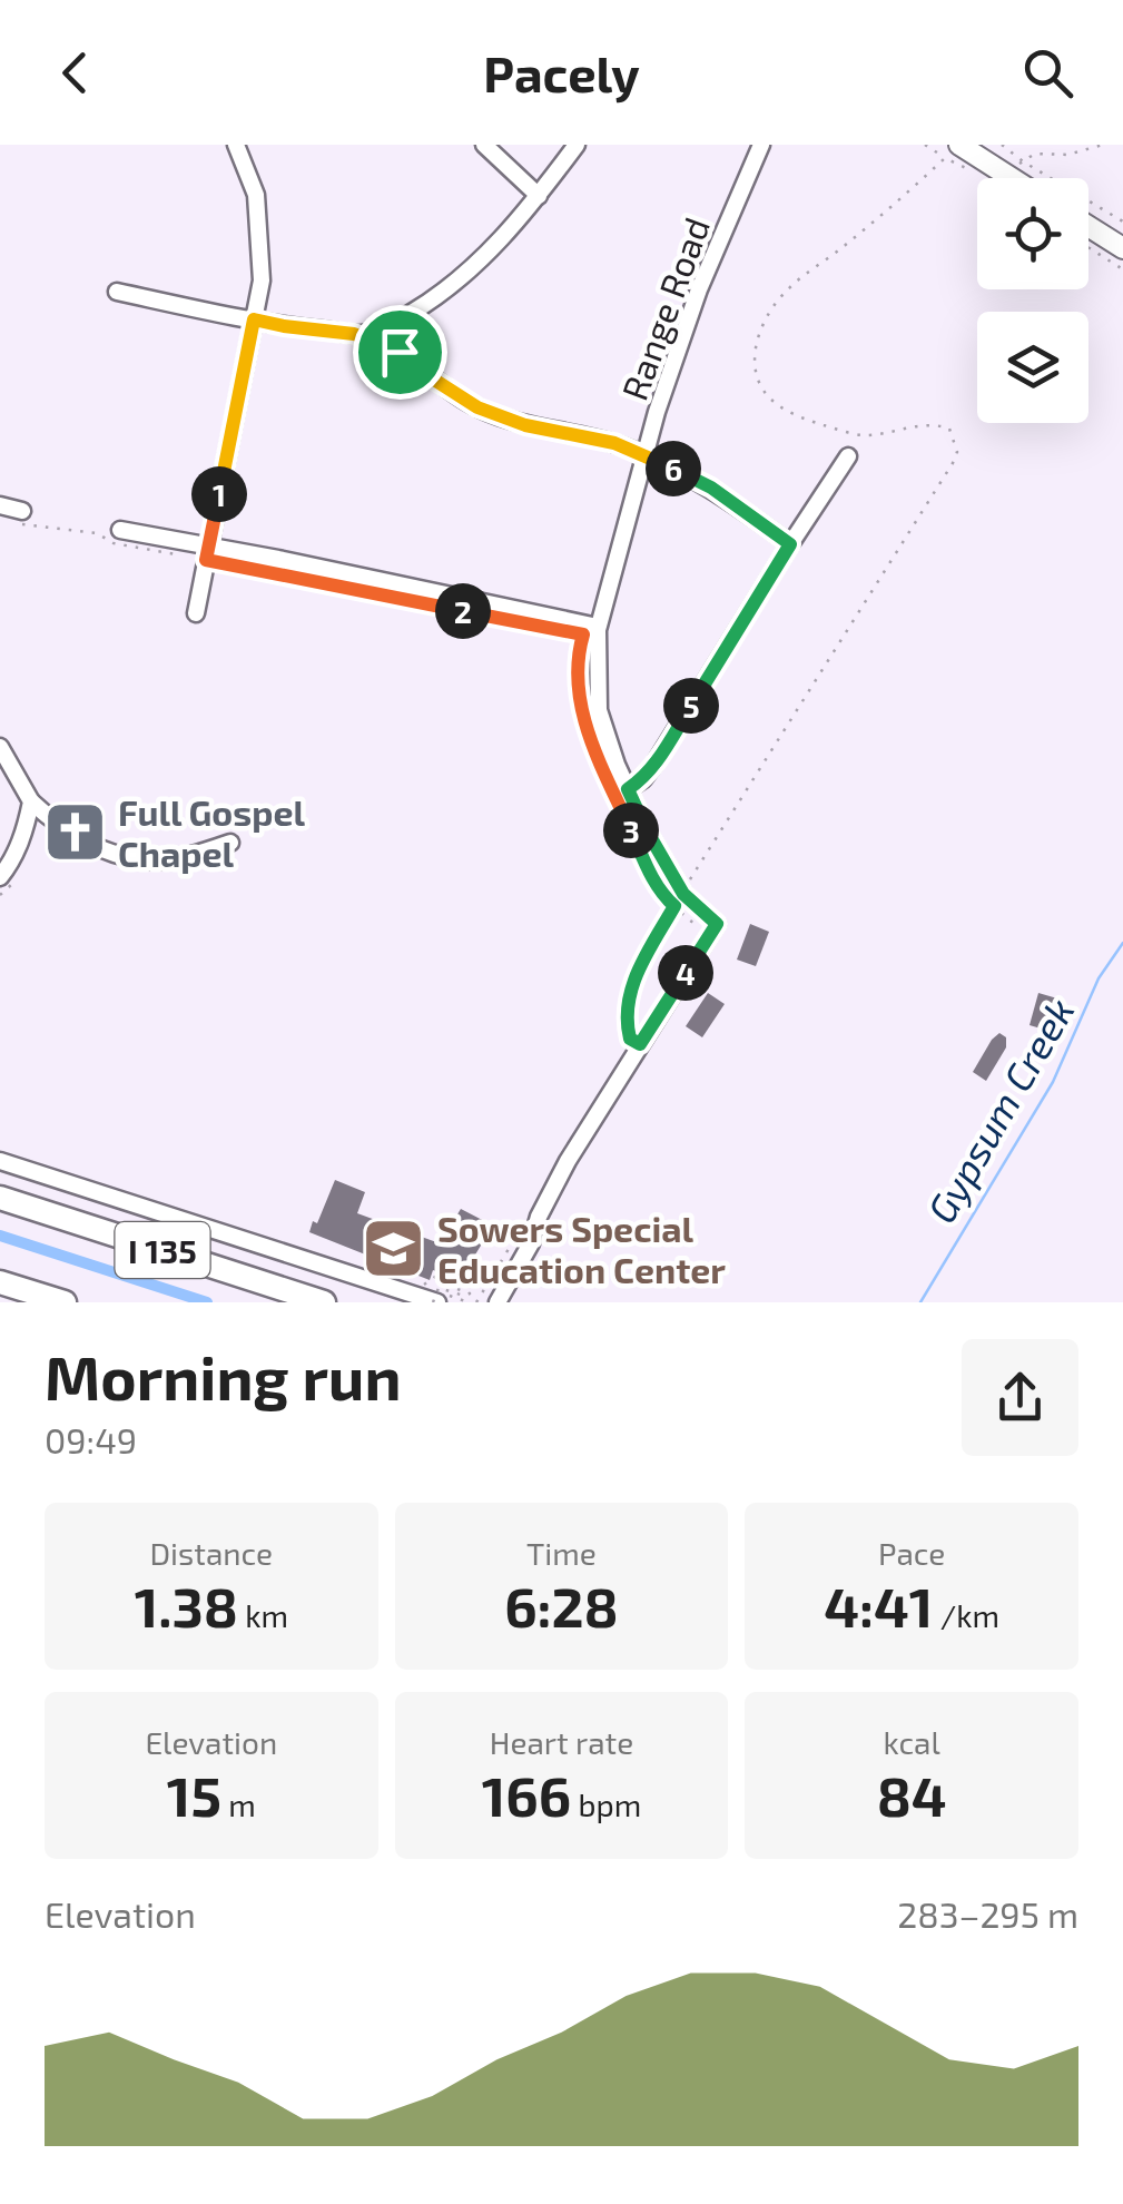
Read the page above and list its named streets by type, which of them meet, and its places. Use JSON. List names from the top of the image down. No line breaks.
{"streets":{"highway":["I 135"],"street":["Range Road"]},"water":["Gypsum Creek"],"places":{"church":["Full Gospel Chapel"],"school or university":["Sowers Special Education Center"]},"page":{"header":"Pacely","pins":["6","1","2","5","3","4"],"heading":["Morning run","09:49"],"stats":[["Distance","1.38 km"],["Time","6:28"],["Pace","4:41 /km"],["Elevation","15 m"],["Heart rate","166 bpm"],["kcal","84"]],"chart":["Elevation","283–295 m"]}}
